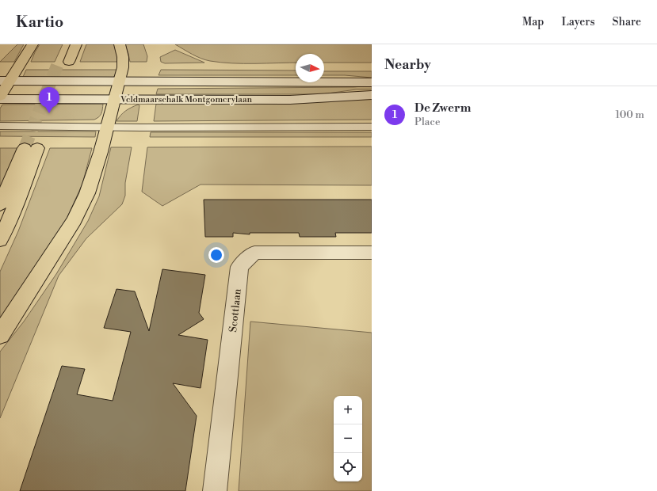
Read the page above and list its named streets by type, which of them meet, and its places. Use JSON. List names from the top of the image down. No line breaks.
{"streets":{"main road":["Veldmaarschalk Montgomerylaan","Scottlaan"]},"north":"right","page":{"header":"Kartio","nav":["Map","Layers","Share"],"heading":"Nearby","list":[{"mark":"1","name":"De Zwerm","note":"Place","value":"100 m"}],"pins":"1","map_buttons":["+","−"]}}
